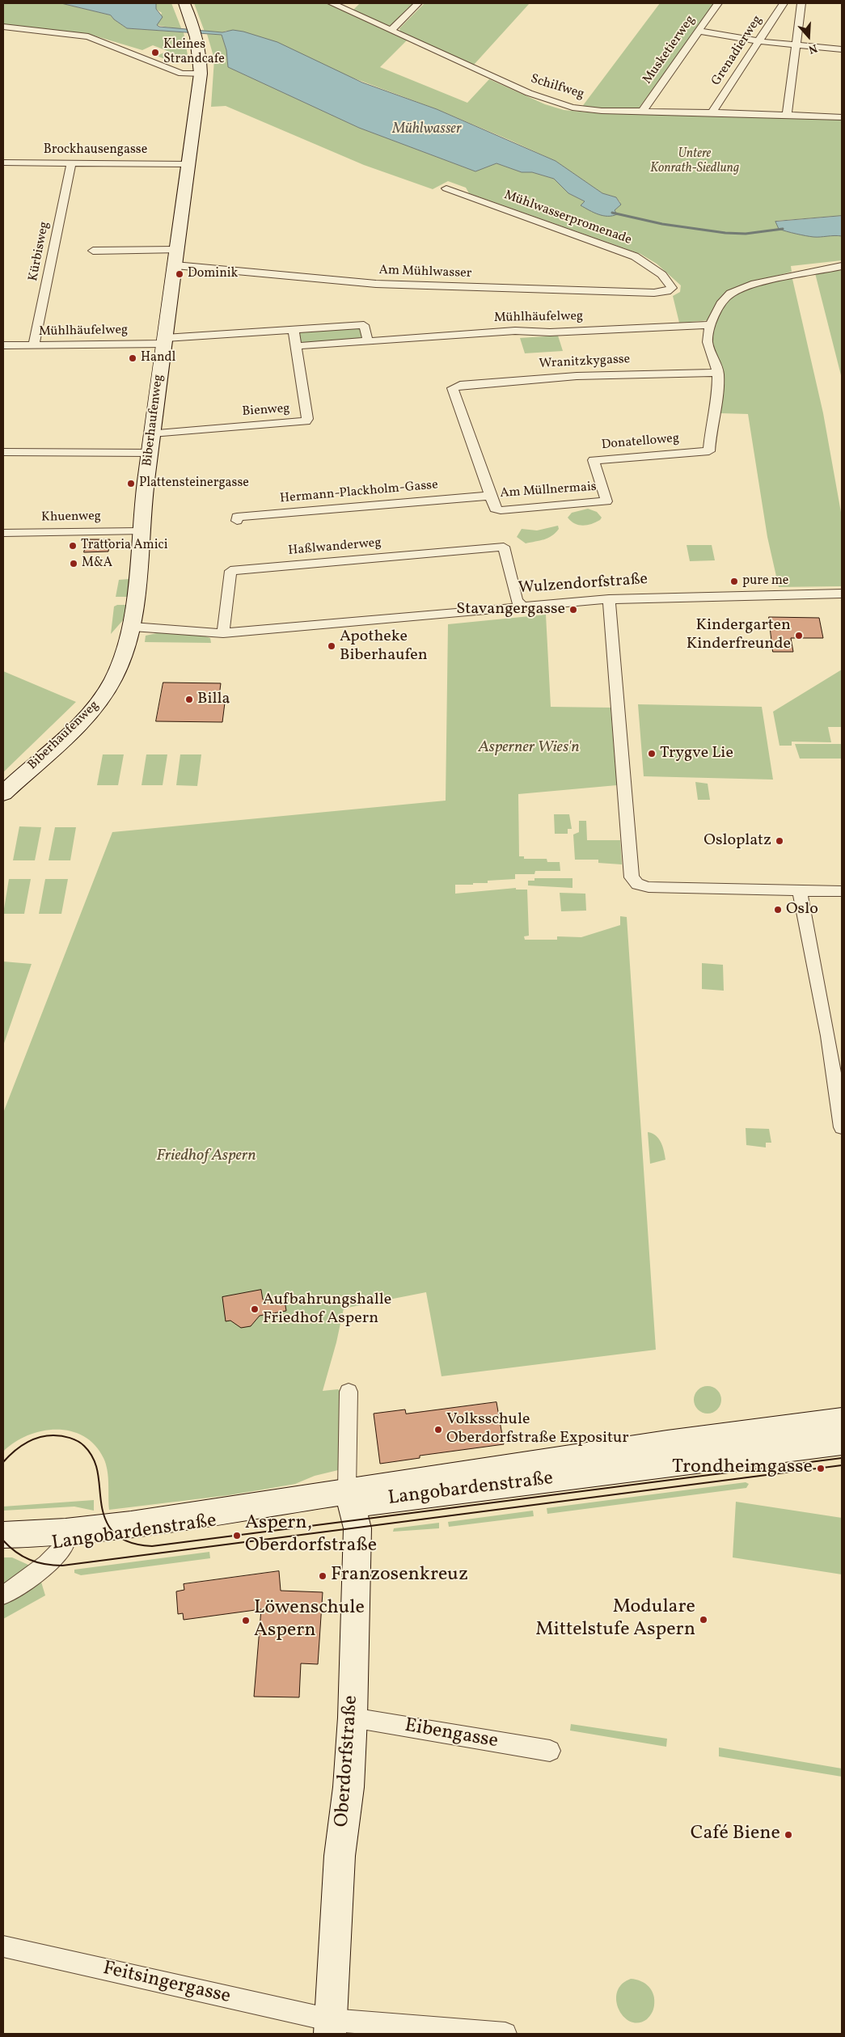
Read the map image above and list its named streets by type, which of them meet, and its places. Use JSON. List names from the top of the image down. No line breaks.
{"streets":{"main road":["Biberhaufenweg","Langobardenstraße","Oberdorfstraße"],"street":["Musketierweg","Grenadierweg","Schilfweg","Brockhausengasse","Mühlwasserpromenade","Kürbisweg","Am Mühlwasser","Mühlhäufelweg","Wranitzkygasse","Bienweg","Donatelloweg","Am Müllnermais","Hermann-Plackholm-Gasse","Khuenweg","Haßlwanderweg","Wulzendorfstraße","Eibengasse","Feitsingergasse"]},"crossings":[["Musketierweg","Schilfweg"],["Grenadierweg","Schilfweg"],["Brockhausengasse","Kürbisweg"],["Brockhausengasse","Biberhaufenweg"],["Mühlwasserpromenade","Am Mühlwasser"],["Kürbisweg","Mühlhäufelweg"],["Am Mühlwasser","Biberhaufenweg"],["Mühlhäufelweg","Bienweg"],["Mühlhäufelweg","Biberhaufenweg"],["Wranitzkygasse","Donatelloweg"],["Wranitzkygasse","Am Müllnermais"],["Wranitzkygasse","Hermann-Plackholm-Gasse"],["Bienweg","Biberhaufenweg"],["Biberhaufenweg","Khuenweg"],["Biberhaufenweg","Wulzendorfstraße"],["Donatelloweg","Am Müllnermais"],["Am Müllnermais","Hermann-Plackholm-Gasse"],["Haßlwanderweg","Wulzendorfstraße"],["Langobardenstraße","Oberdorfstraße"],["Eibengasse","Oberdorfstraße"],["Oberdorfstraße","Feitsingergasse"]],"water":["Mühlwasser"],"parks":["Untere Konrath-Siedlung","Asperner Wies'n","Friedhof Aspern"],"places":["Kleines Strandcafe","Dominik","Handl","Plattensteinergasse","Trattoria Amici","M&A","pure me","Stavangergasse","Kindergarten Kinderfreunde","Apotheke Biberhaufen","Billa","Trygve Lie","Osloplatz","Oslo","Aufbahrungshalle Friedhof Aspern","Volksschule Oberdorfstraße Expositur","Trondheimgasse","Aspern, Oberdorfstraße","Franzosenkreuz","Modulare Mittelstufe Aspern","Löwenschule Aspern","Café Biene"],"north":"bottom"}
